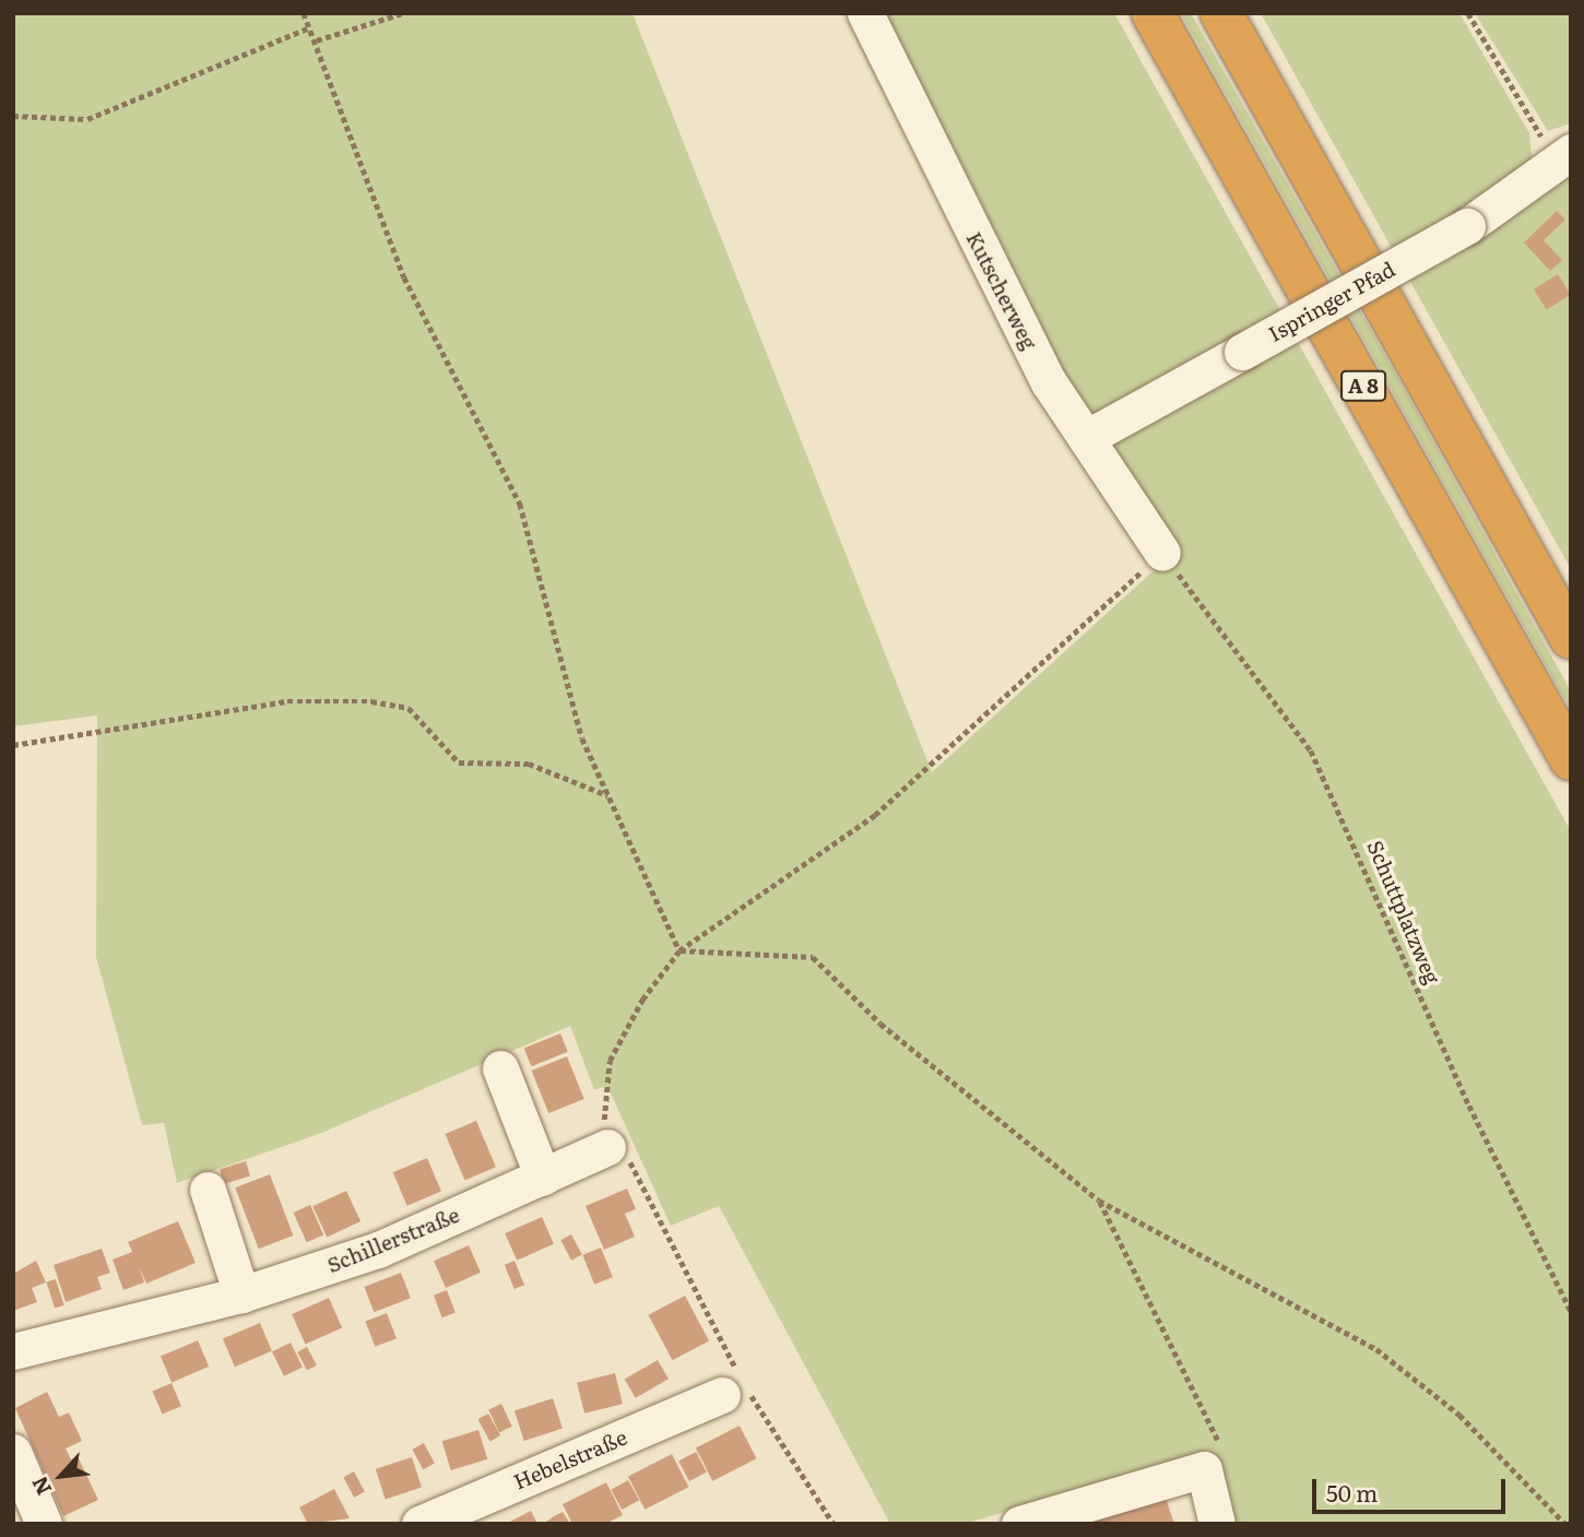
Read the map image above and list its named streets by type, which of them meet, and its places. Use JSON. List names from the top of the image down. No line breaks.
{"streets":{"highway":["A 8"],"street":["Kutscherweg","Ispringer Pfad","Schillerstraße","Hebelstraße"],"path":["Schuttplatzweg"]},"crossings":[["Kutscherweg","Ispringer Pfad"],["Kutscherweg","Schuttplatzweg"]],"scale_bar":"50 m","north":"bottom left"}
